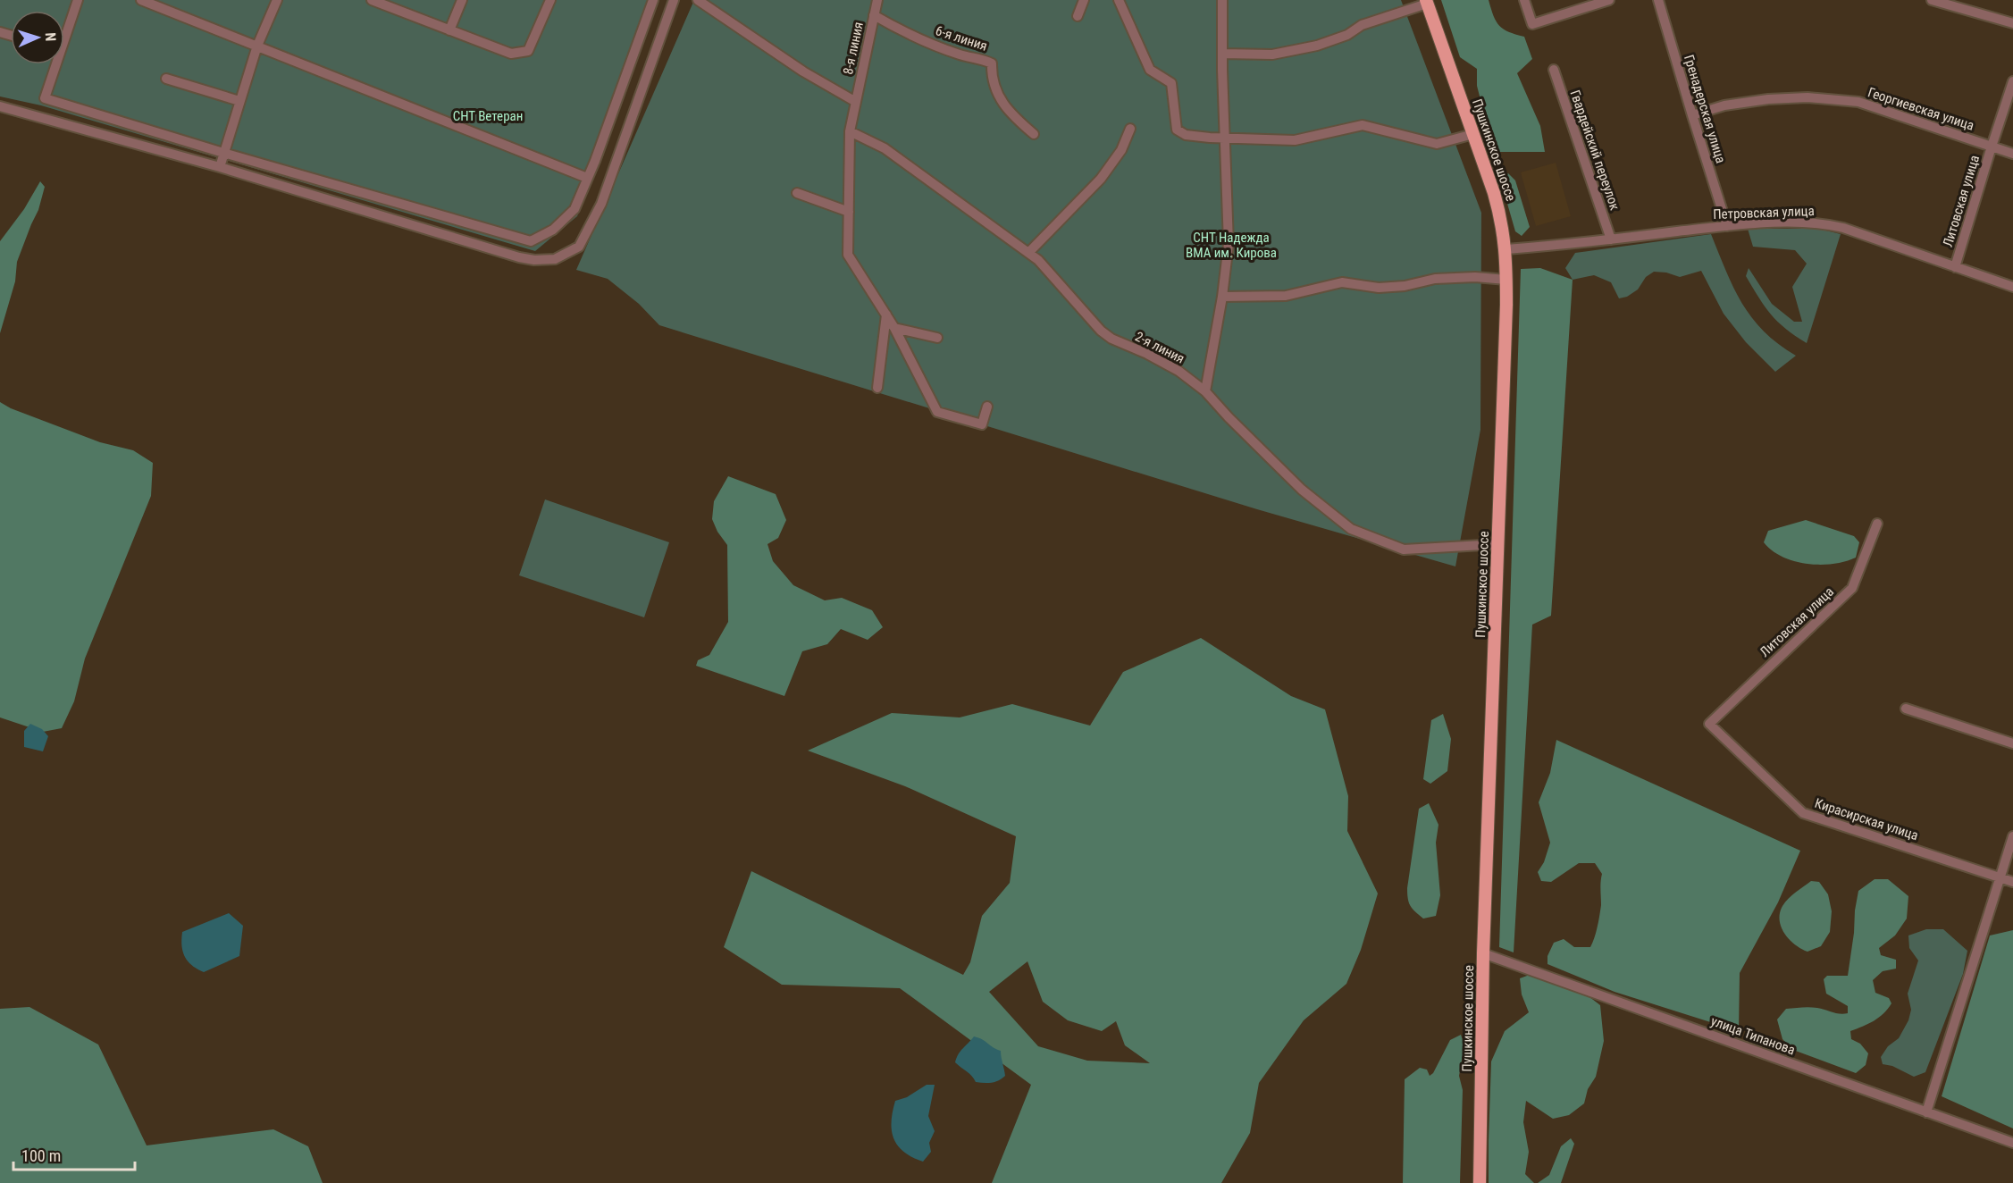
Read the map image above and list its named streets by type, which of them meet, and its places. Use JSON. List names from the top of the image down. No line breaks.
{"streets":{"main road":["Пушкинское шоссе"],"street":["6-я линия","8-я линия","Гренадерская улица","Георгиевская улица","Гвардейский переулок","Литовская улица","Петровская улица","2-я линия","Кирасирская улица","улица Типанова"]},"crossings":[["6-я линия","8-я линия"],["Гренадерская улица","Георгиевская улица"],["Гренадерская улица","Петровская улица"],["Георгиевская улица","Литовская улица"],["Пушкинское шоссе","Петровская улица"],["Пушкинское шоссе","2-я линия"],["Пушкинское шоссе","улица Типанова"],["Гвардейский переулок","Петровская улица"],["Литовская улица","Петровская улица"],["Литовская улица","Кирасирская улица"]],"parks":["СНТ Ветеран","СНТ Надежда ВМА им. Кирова"],"scale_bar":"100 m","north":"right"}
